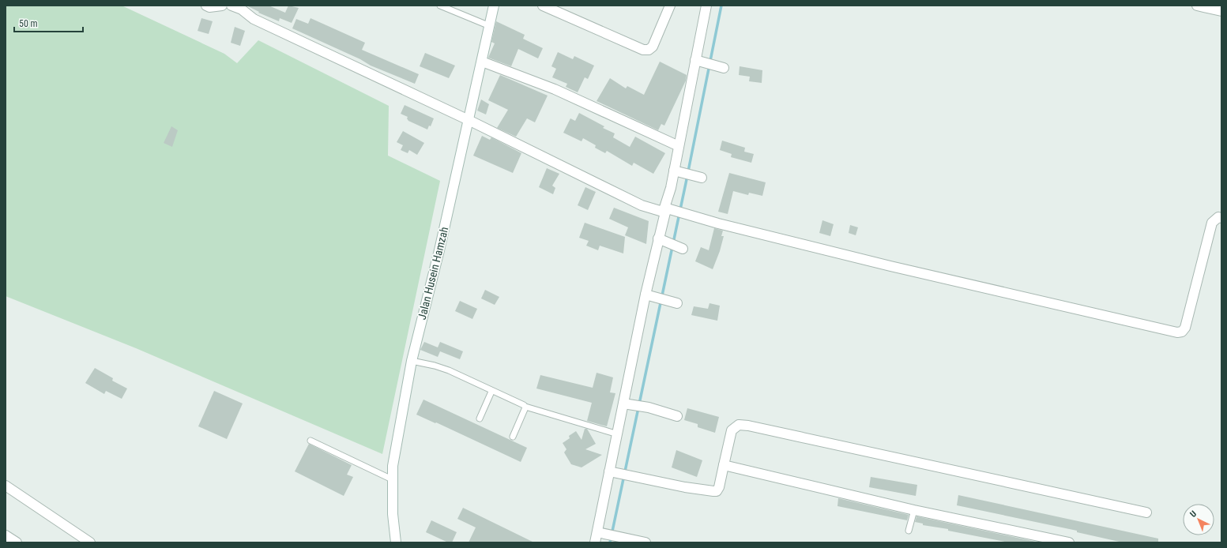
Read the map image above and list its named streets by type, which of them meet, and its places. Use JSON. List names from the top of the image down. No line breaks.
{"streets":{"street":["Jalan Husein Hamzah"]},"scale_bar":"50 m","north":"top left"}
